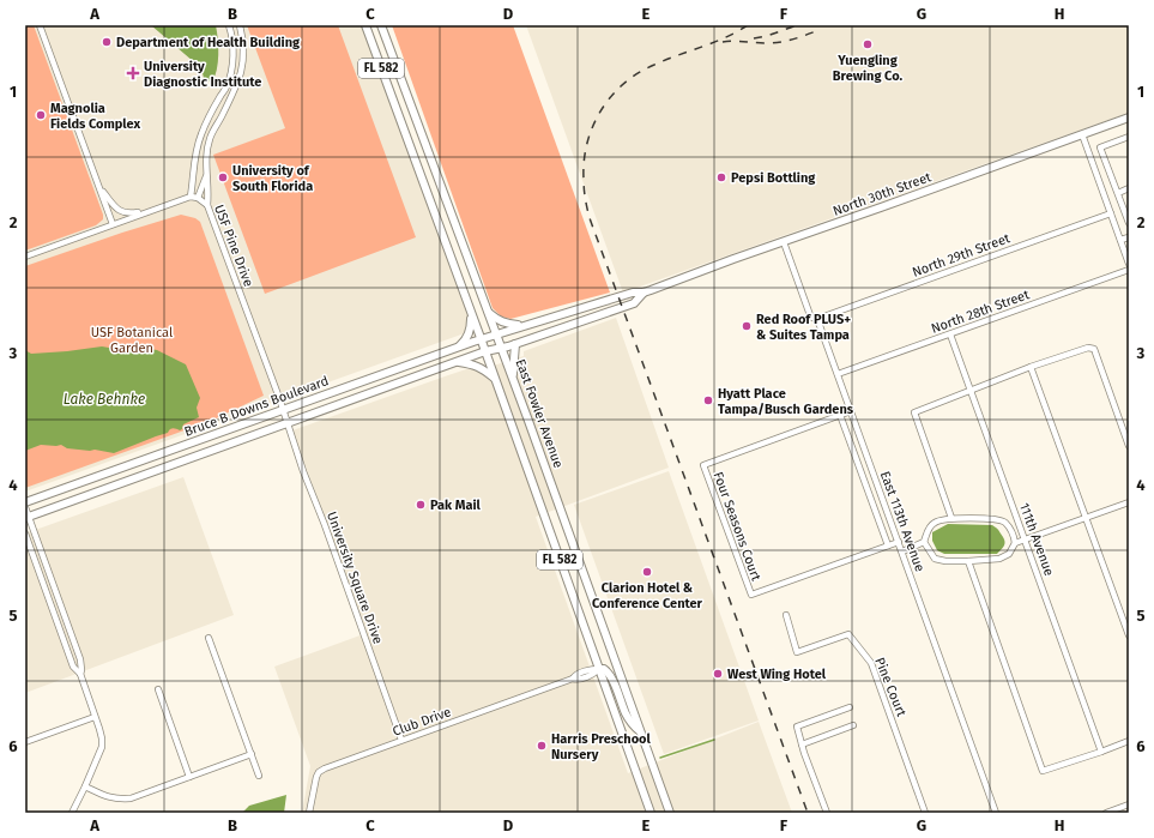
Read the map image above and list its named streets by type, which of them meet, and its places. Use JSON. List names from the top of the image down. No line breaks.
{"streets":{"main road":["FL 582","North 30th Street","Bruce B Downs Boulevard","East Fowler Avenue"],"street":["USF Pine Drive","North 29th Street","North 28th Street","East 113th Avenue","Four Seasons Court","111th Avenue","University Square Drive","Pine Court","Club Drive"]},"crossings":[["FL 582","North 30th Street"],["FL 582","Bruce B Downs Boulevard"],["FL 582","Club Drive"],["North 30th Street","Bruce B Downs Boulevard"],["North 30th Street","East Fowler Avenue"],["North 30th Street","East 113th Avenue"],["USF Pine Drive","Bruce B Downs Boulevard"],["USF Pine Drive","University Square Drive"],["North 29th Street","East 113th Avenue"],["North 28th Street","East 113th Avenue"],["North 28th Street","111th Avenue"],["Bruce B Downs Boulevard","East Fowler Avenue"],["Bruce B Downs Boulevard","University Square Drive"],["East 113th Avenue","Four Seasons Court"],["University Square Drive","Club Drive"]],"water":["Lake Behnke"],"parks":["USF Botanical Garden"],"places":{"other":["Department of Health Building","Yuengling Brewing Co.","Magnolia Fields Complex","University of South Florida","Pepsi Bottling","Red Roof PLUS+ & Suites Tampa","Hyatt Place Tampa/Busch Gardens","Pak Mail","Clarion Hotel & Conference Center","West Wing Hotel","Harris Preschool Nursery"],"health":["University Diagnostic Institute"]},"grid":{"columns":["A","B","C","D","E","F","G","H"],"rows":["1","2","3","4","5","6"]}}
